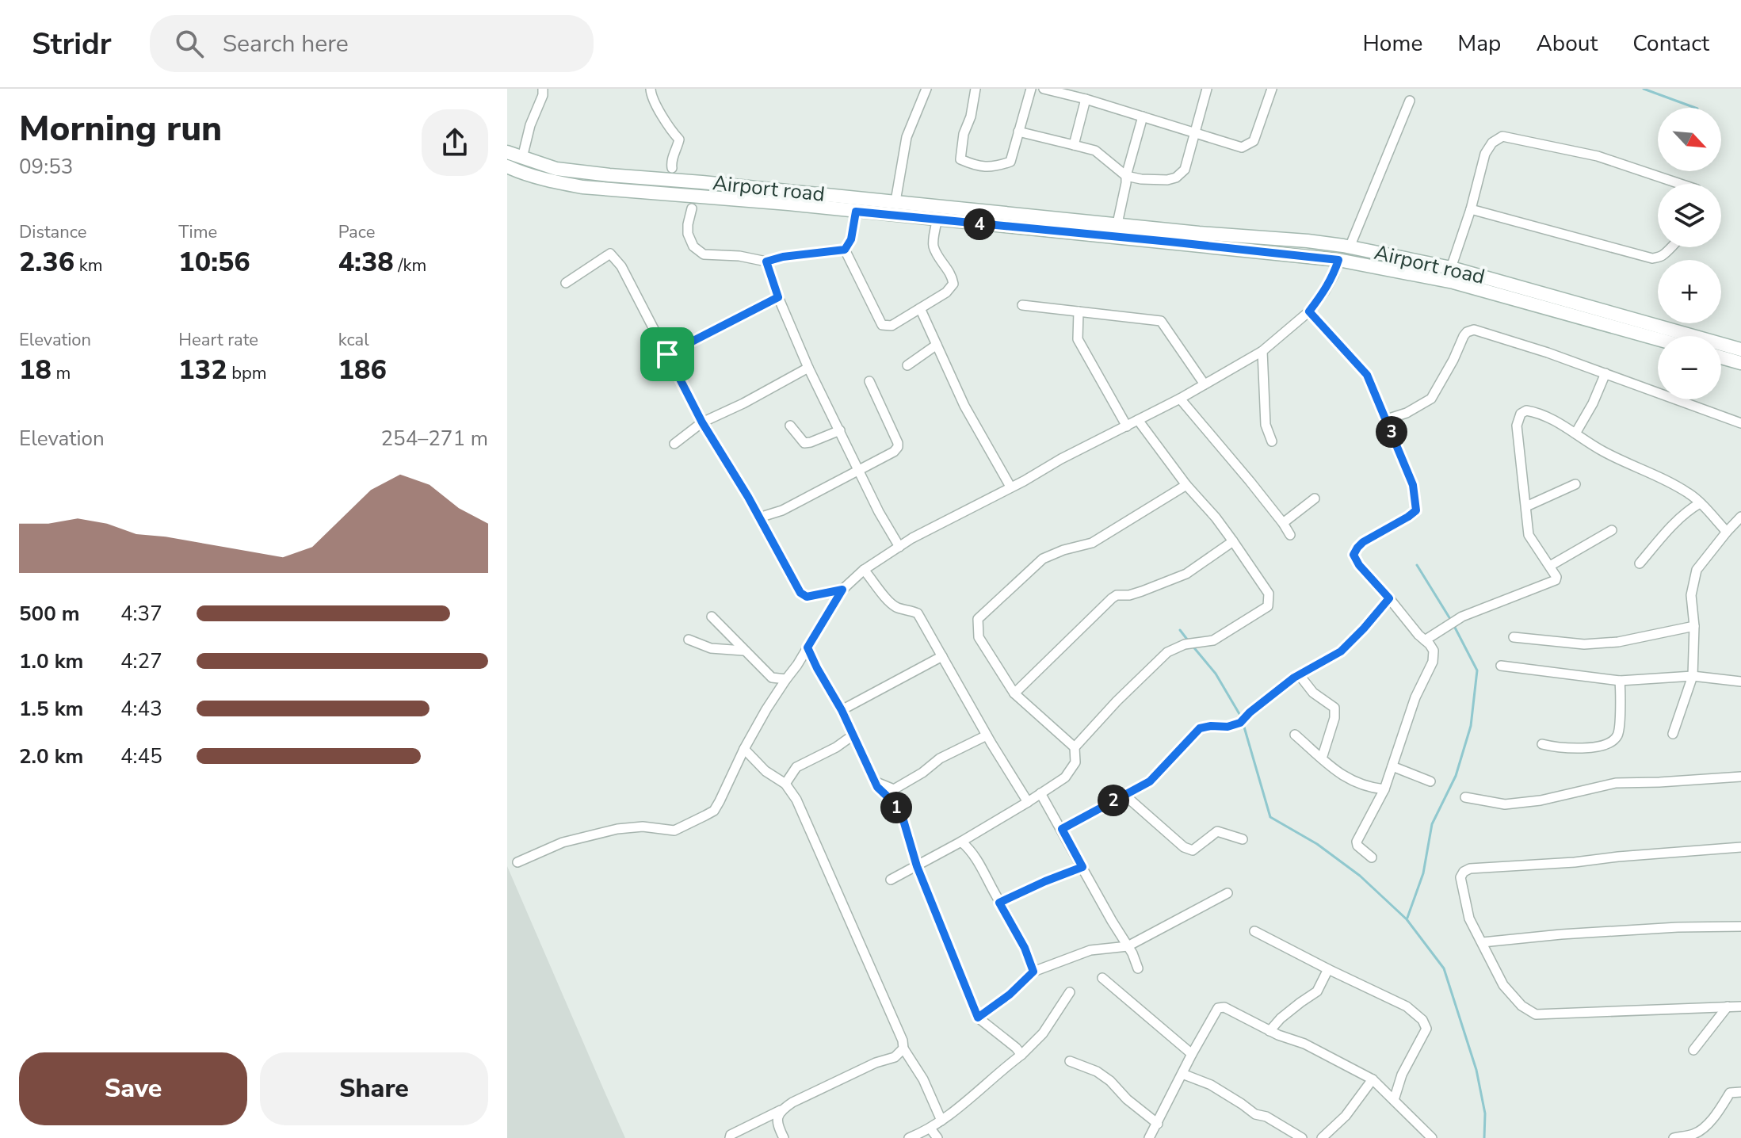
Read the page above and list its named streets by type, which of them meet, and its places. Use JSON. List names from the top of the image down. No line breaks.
{"streets":{"main road":["Airport road"]},"north":"bottom right","page":{"header":"Stridr","search":"Search here","nav":["Home","Map","About","Contact"],"heading":["Morning run","09:53"],"map_buttons":["+","−"],"stats":[["Distance","2.36 km"],["Time","10:56"],["Pace","4:38 /km"],["Elevation","18 m"],["Heart rate","132 bpm"],["kcal","186"]],"pins":["4","3","2","1"],"chart":["Elevation","254–271 m"],"list":[{"name":"500 m","note":"4:37"},{"name":"1.0 km","note":"4:27"},{"name":"1.5 km","note":"4:43"},{"name":"2.0 km","note":"4:45"}],"buttons":["Save","Share"]}}
